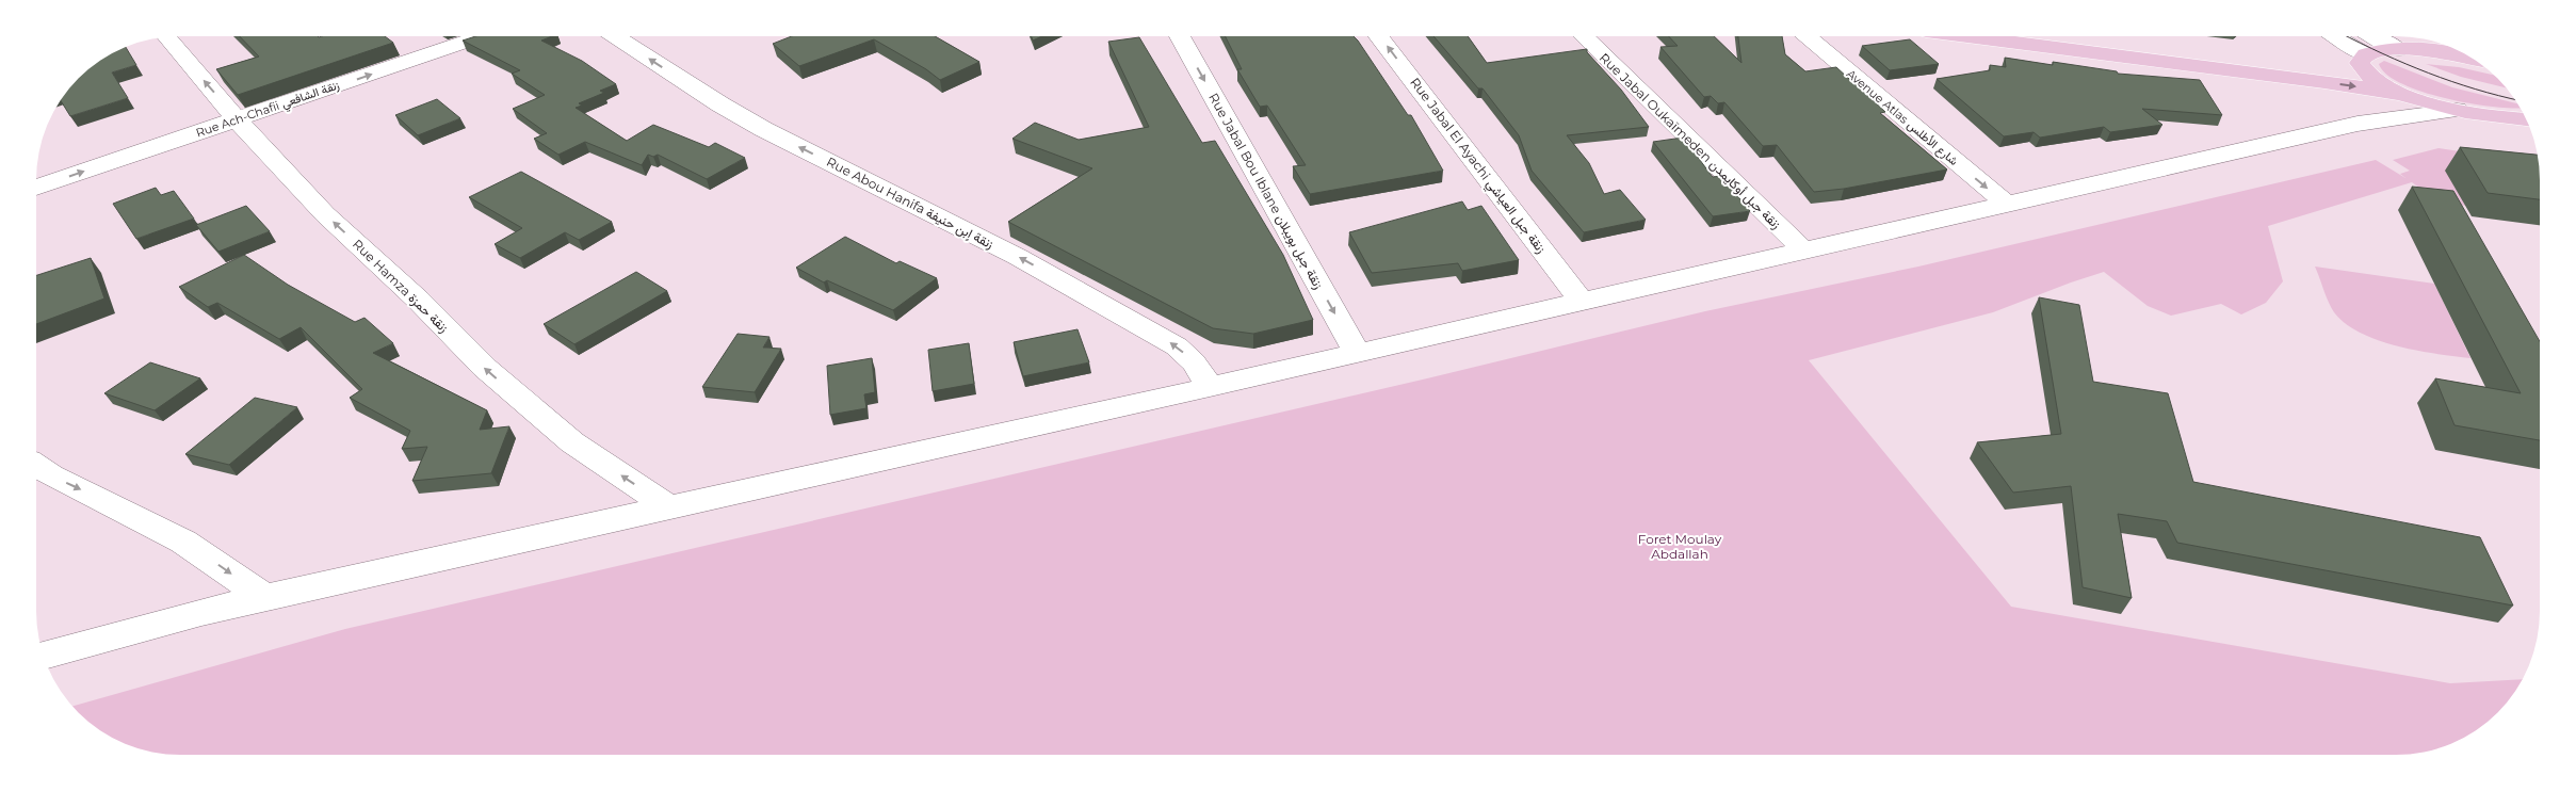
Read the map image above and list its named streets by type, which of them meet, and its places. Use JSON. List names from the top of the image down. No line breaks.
{"streets":{"street":["Rue Ach-Chafii زنقة الشافعي","Avenue Atlas شارع الأطلس","Rue Jabal Oukaïmeden زنقة جبل أوكايمدن","Rue Jabal El Ayachi زنقة جبل العياشي","Rue Jabal Bou Iblane زنقة جبل بويبلان","Rue Abou Hanifa زنقة اٍبن حنيفة","Rue Hamza زنقة حمزة"]},"crossings":[["Rue Ach-Chafii زنقة الشافعي","Rue Hamza زنقة حمزة"]],"one_way":["Rue Ach-Chafii زنقة الشافعي","Avenue Atlas شارع الأطلس","Rue Jabal El Ayachi زنقة جبل العياشي","Rue Jabal Bou Iblane زنقة جبل بويبلان","Rue Abou Hanifa زنقة اٍبن حنيفة","Rue Hamza زنقة حمزة"],"parks":["Foret Moulay Abdallah"]}
